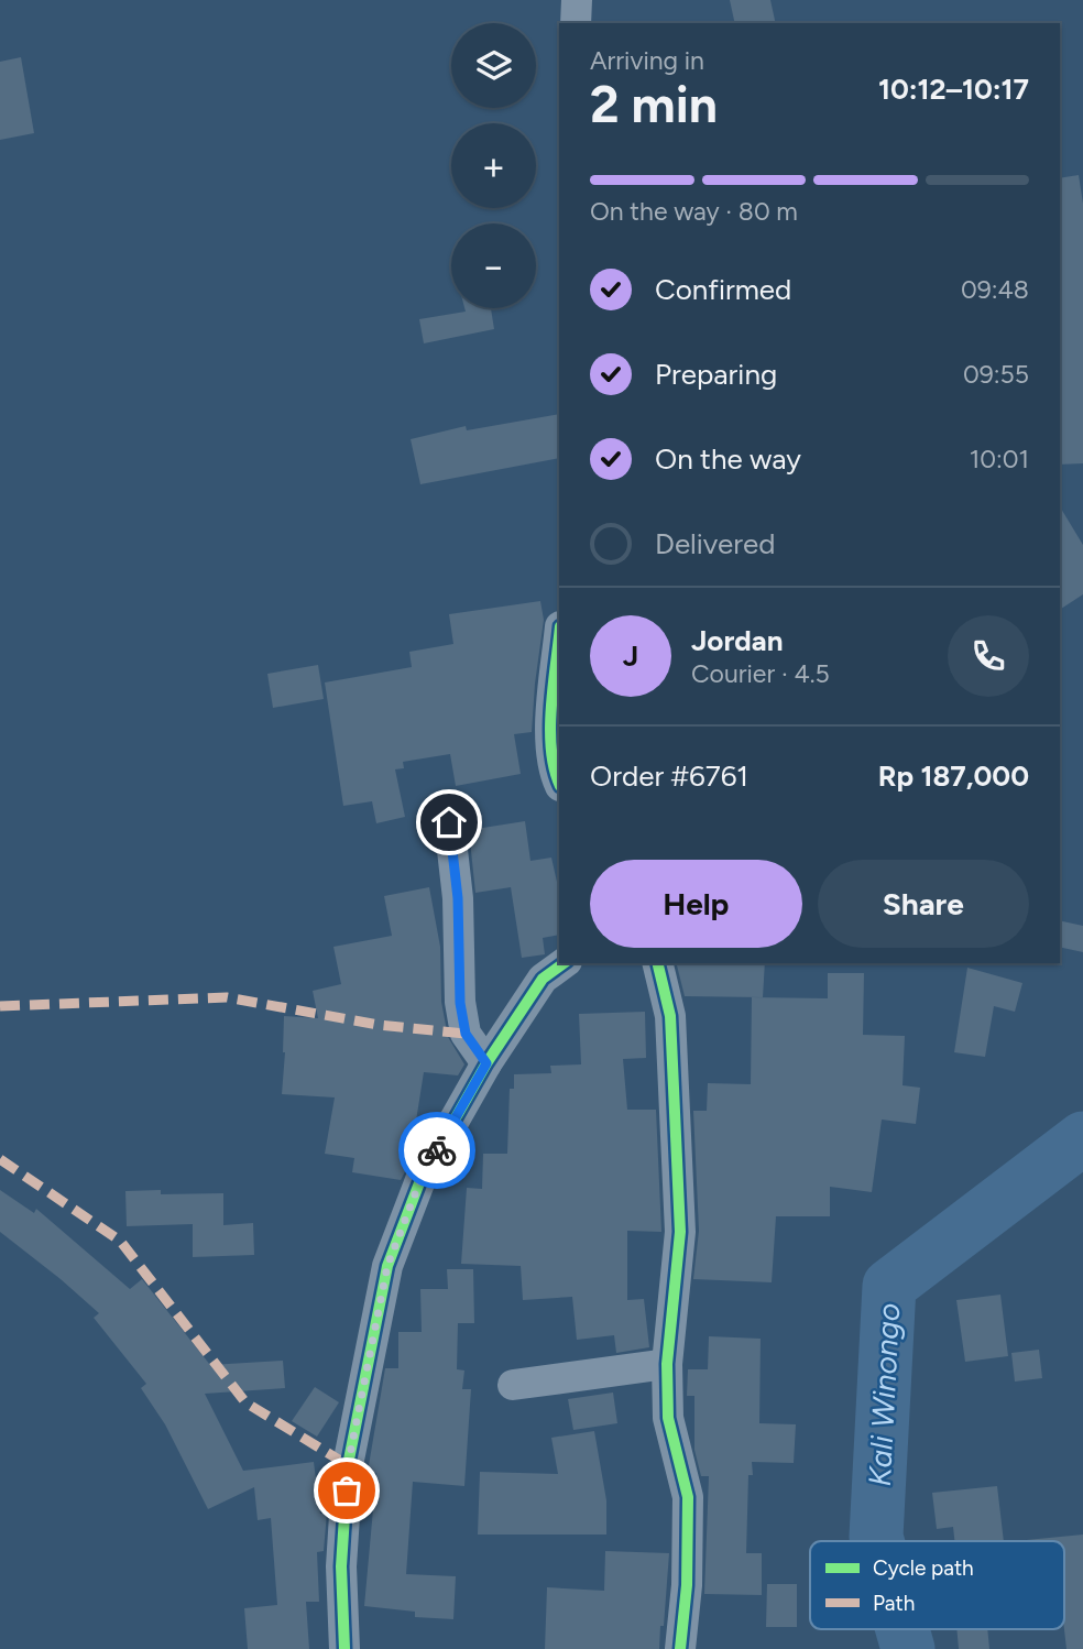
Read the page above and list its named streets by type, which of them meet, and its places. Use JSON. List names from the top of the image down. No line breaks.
{"water":["Kali Winongo"],"legend":["Cycle path","Path"],"page":{"map_buttons":["+","−"],"heading":["2 min","Arriving in","10:12–10:17"],"panel":["Jordan","Courier · 4.5","Order #6761","Rp 187,000"],"bar":"On the way · 80 m","list":[["Confirmed","09:48"],["Preparing","09:55"],["On the way","10:01"],"Delivered"],"round":"J","buttons":["Help","Share"]}}
